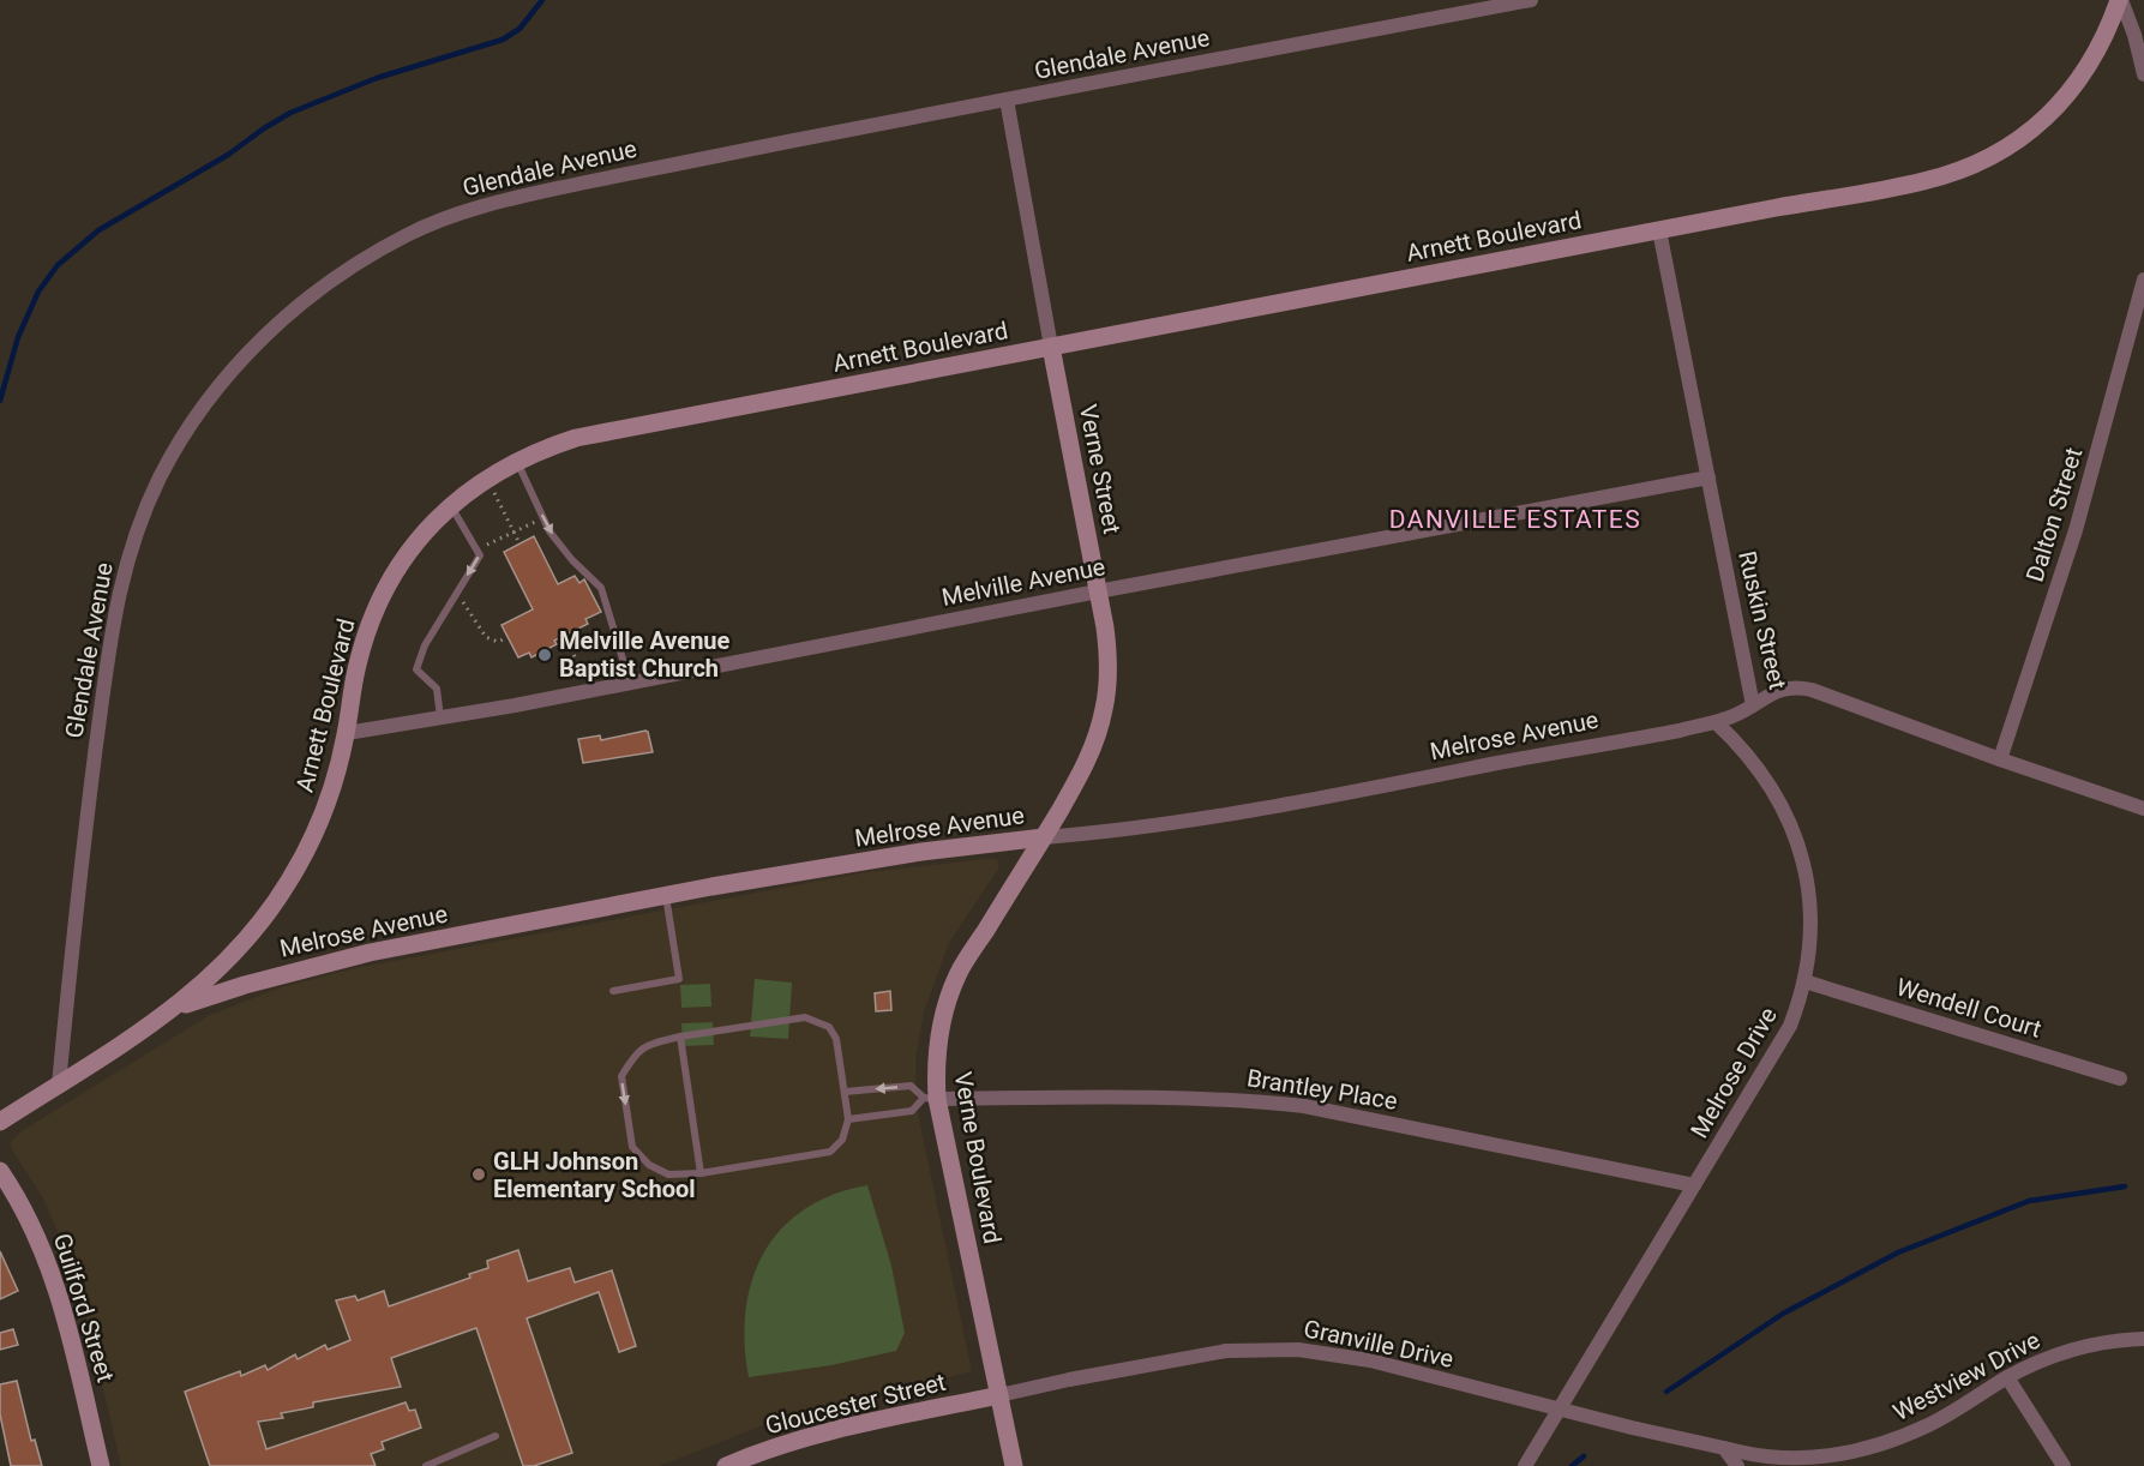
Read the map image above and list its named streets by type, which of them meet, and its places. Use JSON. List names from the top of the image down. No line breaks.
{"streets":{"street":["Glendale Avenue","Arnett Boulevard","Verne Street","Dalton Street","Melville Avenue","Ruskin Street","Melrose Avenue","Wendell Court","Melrose Drive","Brantley Place","Verne Boulevard","Guilford Street","Granville Drive","Westview Drive","Gloucester Street"]},"crossings":[["Glendale Avenue","Arnett Boulevard"],["Glendale Avenue","Verne Street"],["Arnett Boulevard","Verne Street"],["Arnett Boulevard","Melville Avenue"],["Arnett Boulevard","Ruskin Street"],["Arnett Boulevard","Melrose Avenue"],["Verne Street","Melville Avenue"],["Verne Street","Melrose Avenue"],["Verne Street","Verne Boulevard"],["Dalton Street","Ruskin Street"],["Melville Avenue","Ruskin Street"],["Melrose Avenue","Melrose Drive"],["Melrose Avenue","Verne Boulevard"],["Wendell Court","Melrose Drive"],["Melrose Drive","Brantley Place"],["Melrose Drive","Granville Drive"],["Brantley Place","Verne Boulevard"],["Verne Boulevard","Granville Drive"],["Verne Boulevard","Gloucester Street"],["Granville Drive","Westview Drive"],["Granville Drive","Gloucester Street"]],"districts":["DANVILLE ESTATES"],"places":["Melville Avenue Baptist Church","GLH Johnson Elementary School"]}
